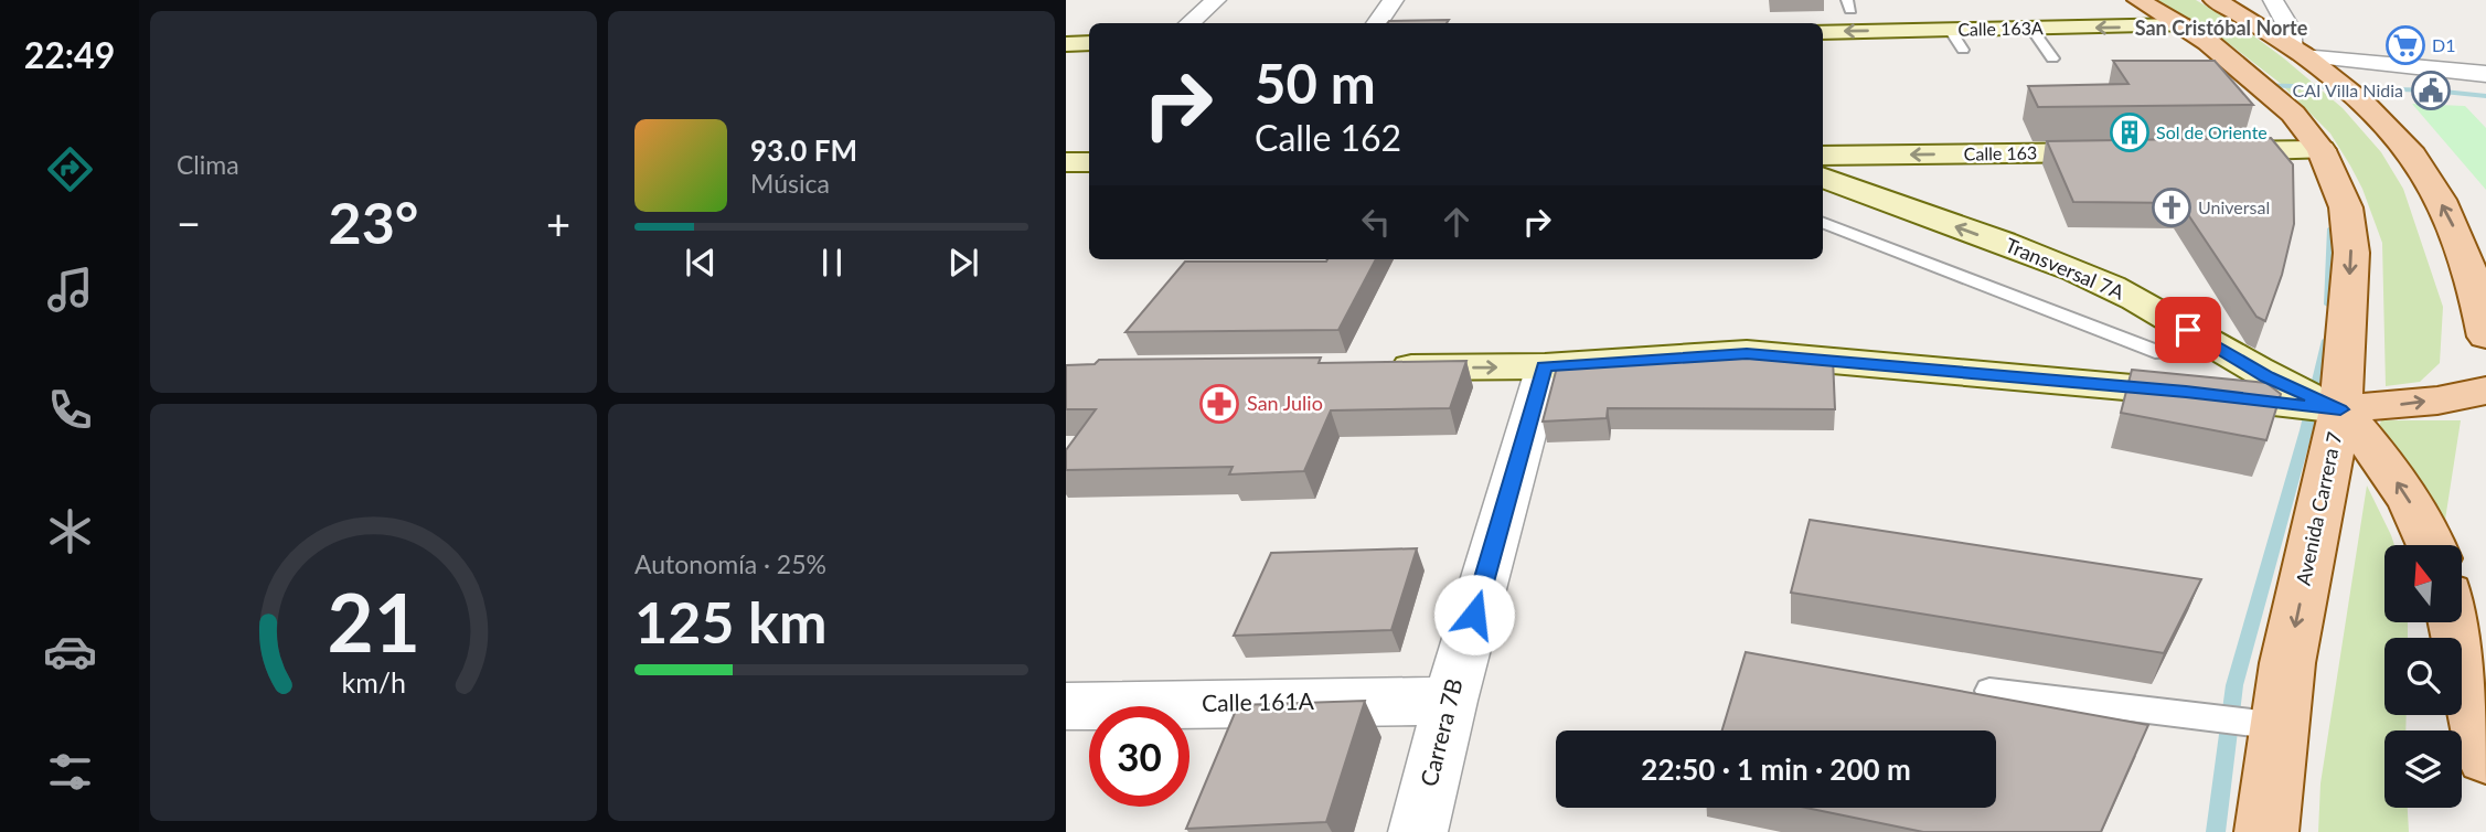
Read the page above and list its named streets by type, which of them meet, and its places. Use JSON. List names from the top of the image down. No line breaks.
{"streets":{"main road":["Avenida Carrera 7"],"street":["Calle 163A","Calle 163","Transversal 7A","Calle 161A","Carrera 7B"]},"crossings":[["Calle 163A","Avenida Carrera 7"],["Transversal 7A","Avenida Carrera 7"],["Calle 161A","Carrera 7B"]],"districts":["San Cristóbal Norte"],"places":{"supermarket":["D1"],"public building":["CAI Villa Nidia"],"building":["Sol de Oriente"],"church":["Universal"],"pharmacy":["San Julio"]},"north":"top","page":{"tabs":"22:49","tile":["Clima",["Autonomía · 25%","125 km"]],"turn":["50 m","Calle 162"],"song":["93.0 FM","Música"],"heat":["−","23°","+"],"limit":"30","trip":"22:50 · 1 min · 200 m","gauge":["21","km/h"]}}
